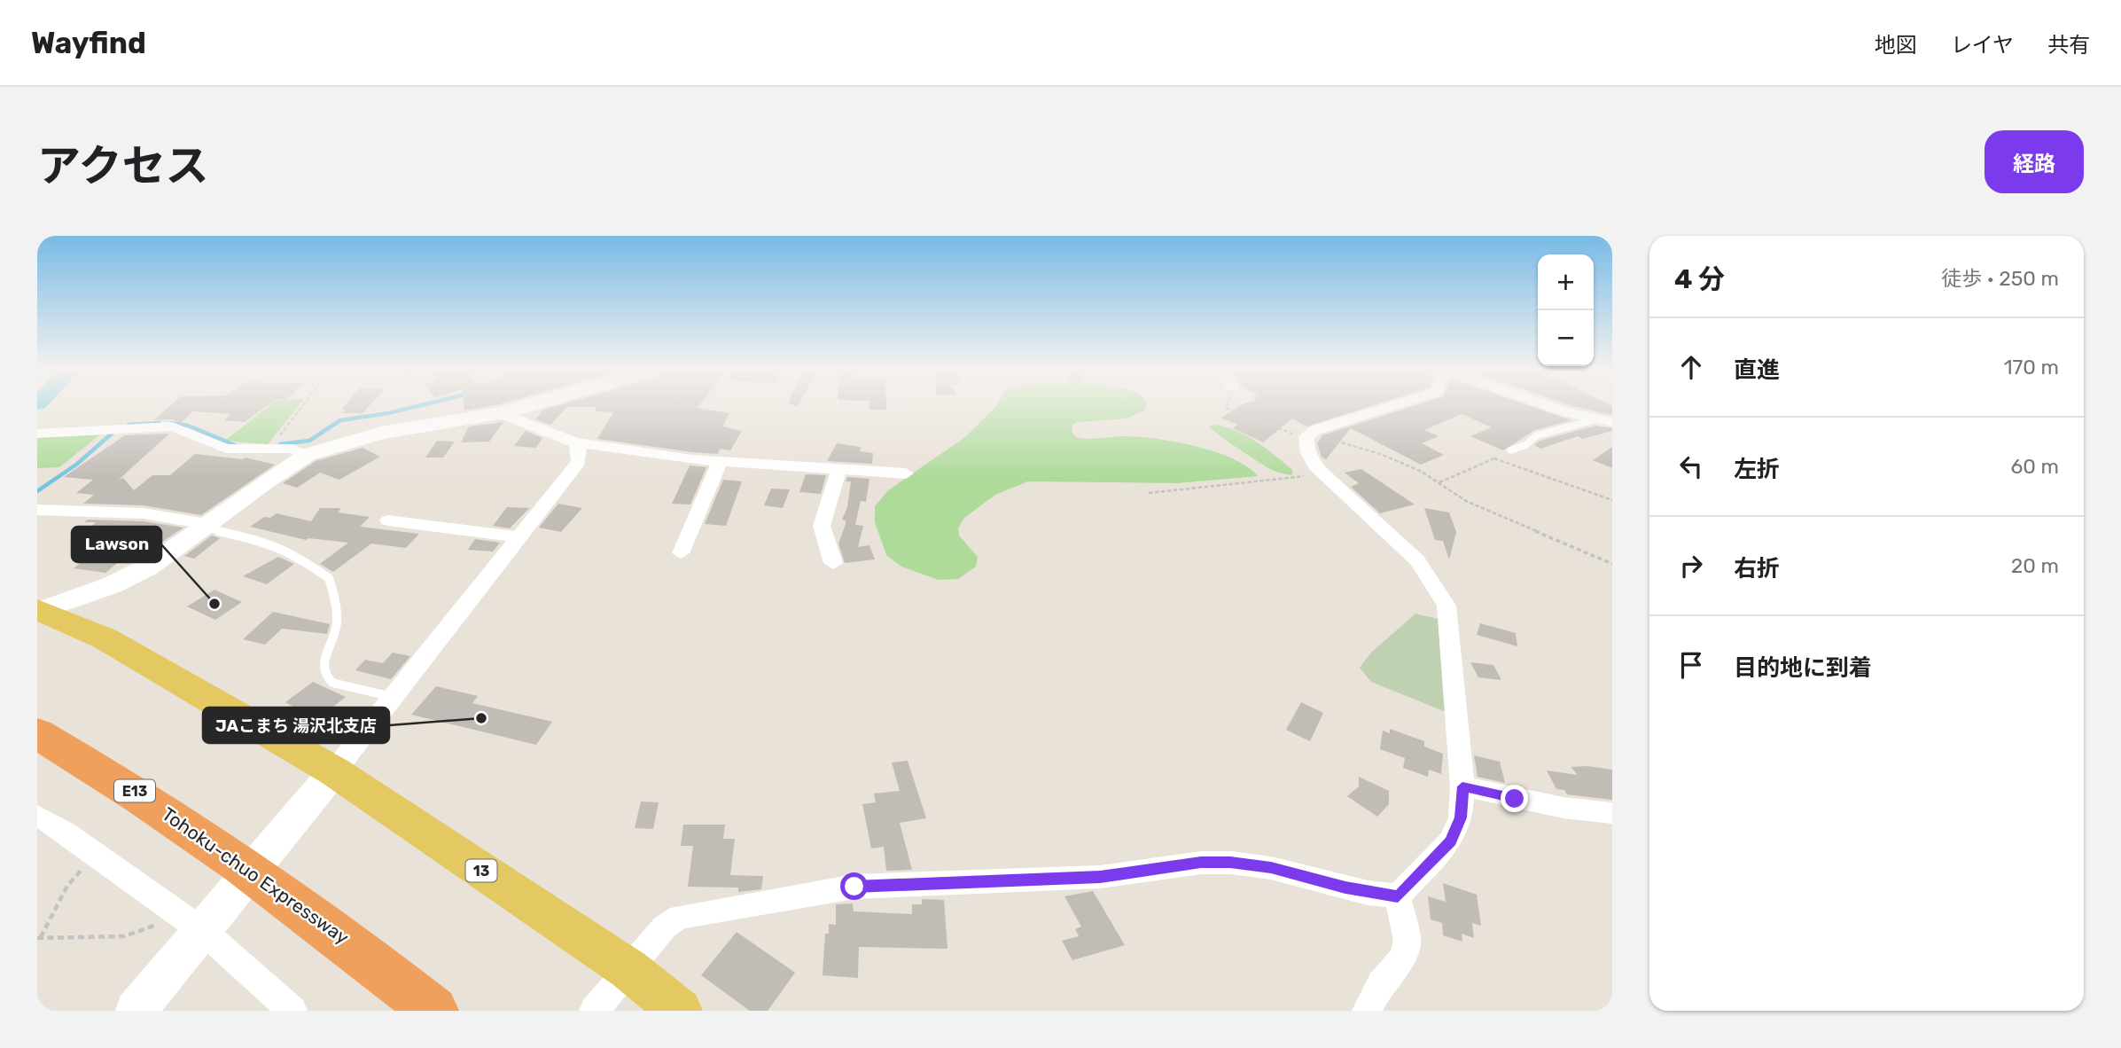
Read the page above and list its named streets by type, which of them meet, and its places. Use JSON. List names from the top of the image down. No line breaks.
{"streets":{"highway":["E13","Tohoku-chuo Expressway"],"main road":["13"]},"places":["Lawson","JAこまち 湯沢北支店"],"page":{"header":"Wayfind","nav":["地図","レイヤ","共有"],"title":"アクセス","buttons":"経路","heading":["4 分","徒歩 · 250 m"],"map_buttons":["+","−"],"list":[["直進","170 m"],["左折","60 m"],["右折","20 m"],"目的地に到着"]}}
